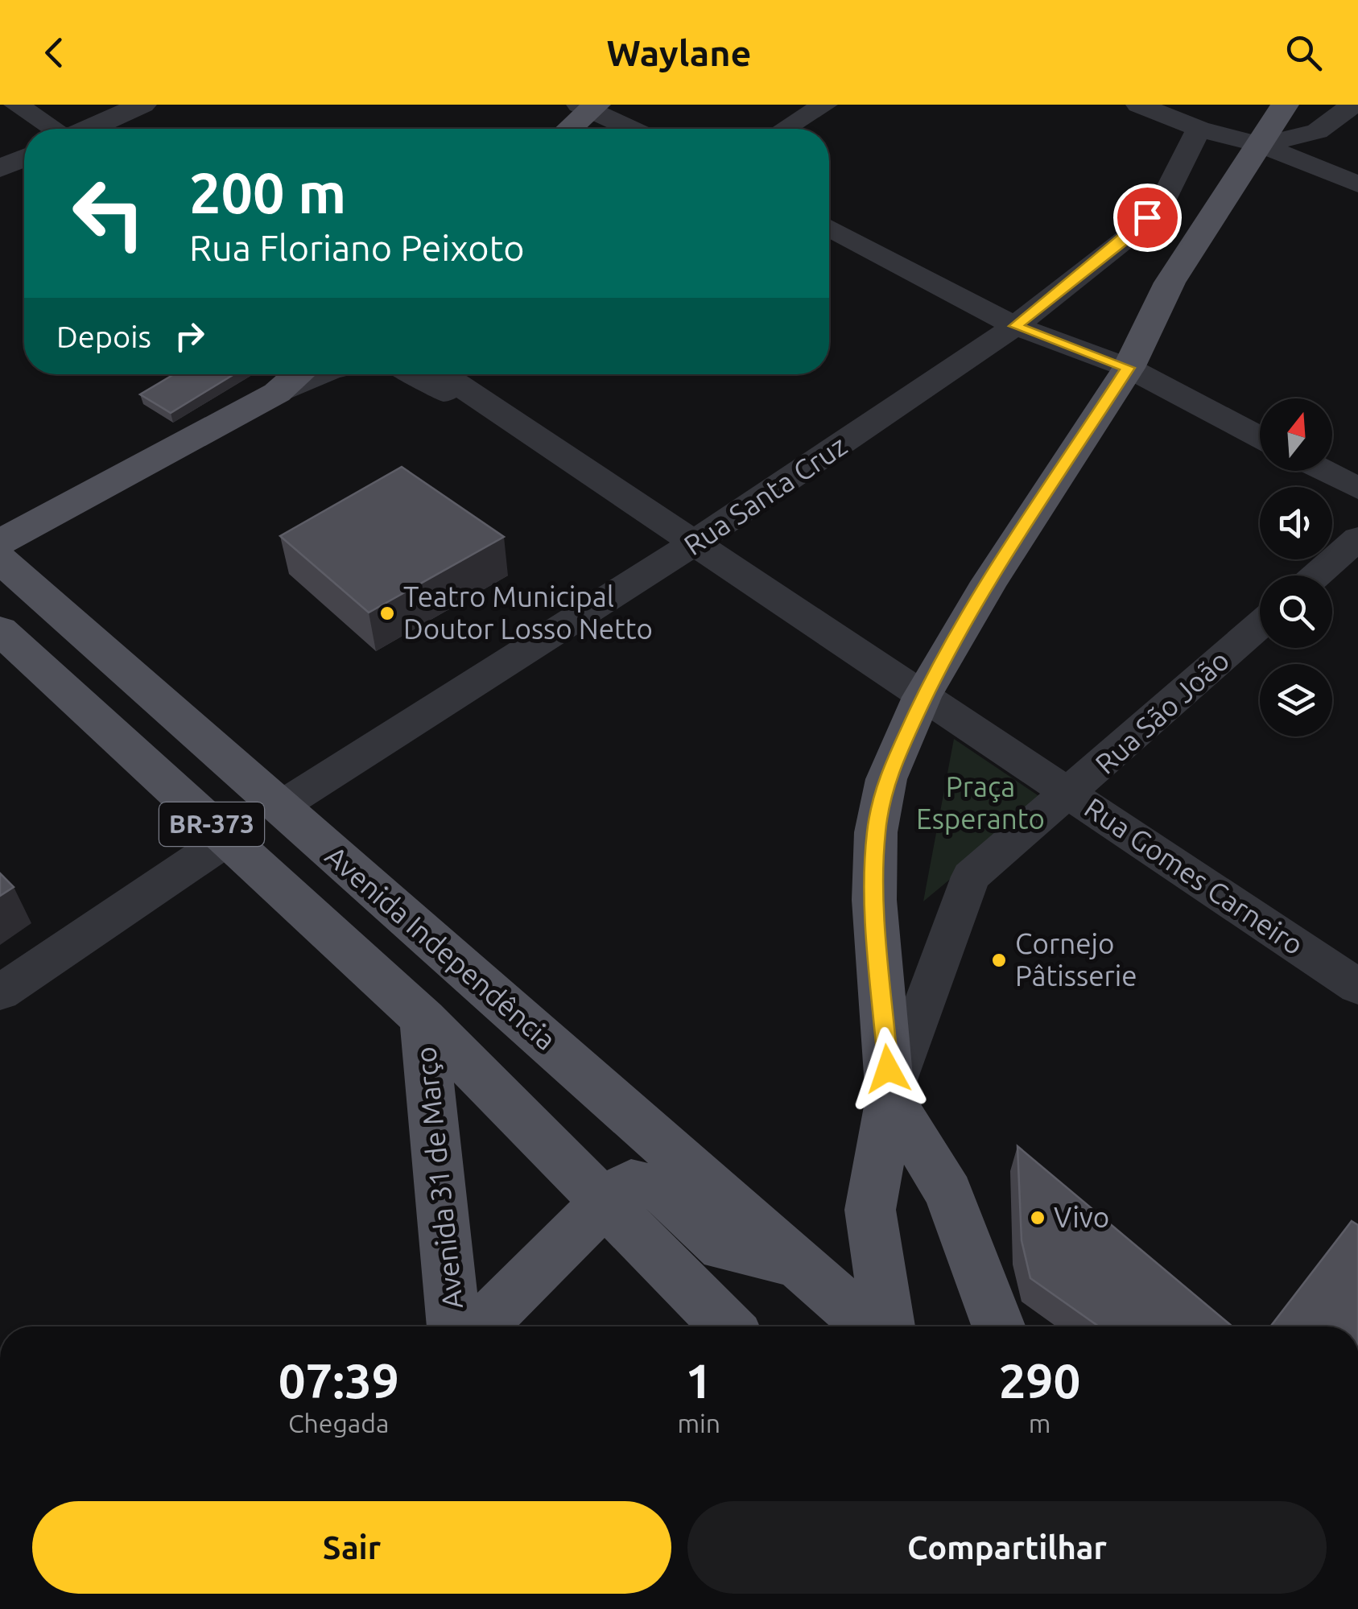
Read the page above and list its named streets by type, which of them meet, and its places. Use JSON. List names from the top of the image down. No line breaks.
{"streets":{"main road":["BR-373","Avenida Independência","Avenida 31 de Março"],"street":["Rua Santa Cruz","Rua São João","Rua Gomes Carneiro"]},"crossings":[["Rua Santa Cruz","Rua Gomes Carneiro"],["Rua Santa Cruz","Avenida Independência"],["Rua São João","Rua Gomes Carneiro"],["BR-373","Avenida 31 de Março"]],"parks":["Praça Esperanto"],"places":["Teatro Municipal Doutor Losso Netto","Cornejo Pâtisserie","Vivo"],"north":"top","page":{"header":"Waylane","turn":["200 m","Rua Floriano Peixoto"],"then":"Depois","eta":["07:39","Chegada","1","min","290","m"],"buttons":["Sair","Compartilhar"]}}
